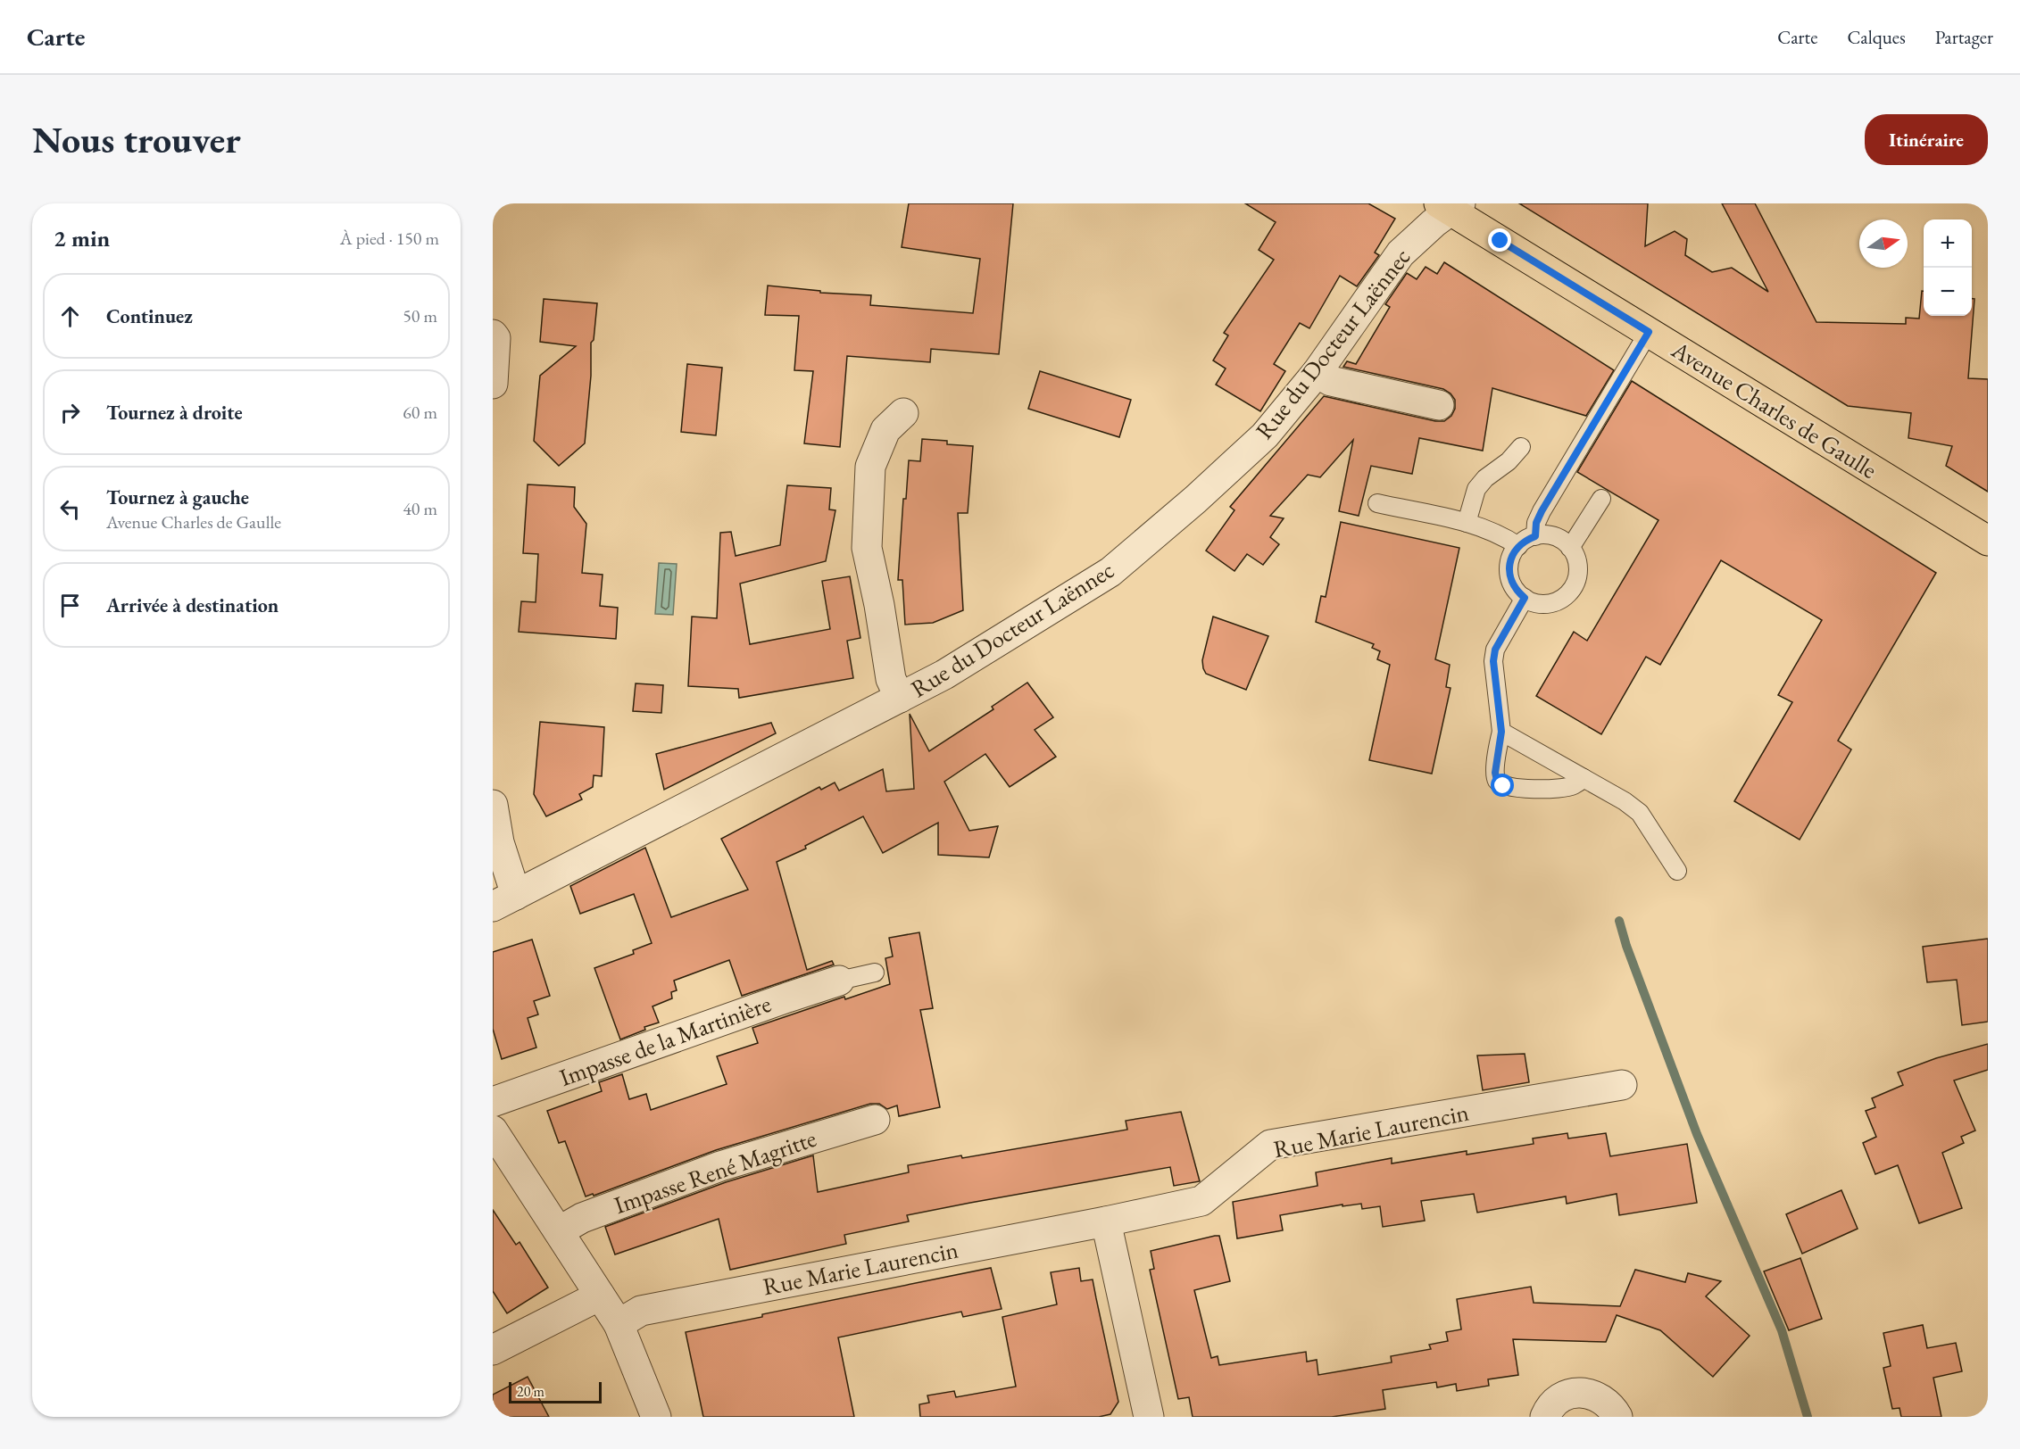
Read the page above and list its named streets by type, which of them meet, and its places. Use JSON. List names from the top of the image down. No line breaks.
{"streets":{"main road":["Avenue Charles de Gaulle"],"street":["Rue du Docteur Laënnec","Impasse de la Martinière","Rue Marie Laurencin","Impasse René Magritte"]},"crossings":[["Rue du Docteur Laënnec","Avenue Charles de Gaulle"]],"scale_bar":"20 m","north":"right","page":{"header":"Carte","nav":["Carte","Calques","Partager"],"buttons":"Itinéraire","title":"Nous trouver","heading":["2 min","À pied · 150 m"],"map_buttons":["+","−"],"list":[["Continuez","50 m"],["Tournez à droite","60 m"],["Tournez à gauche","Avenue Charles de Gaulle","40 m"],"Arrivée à destination"],"scale":"20 m"}}
